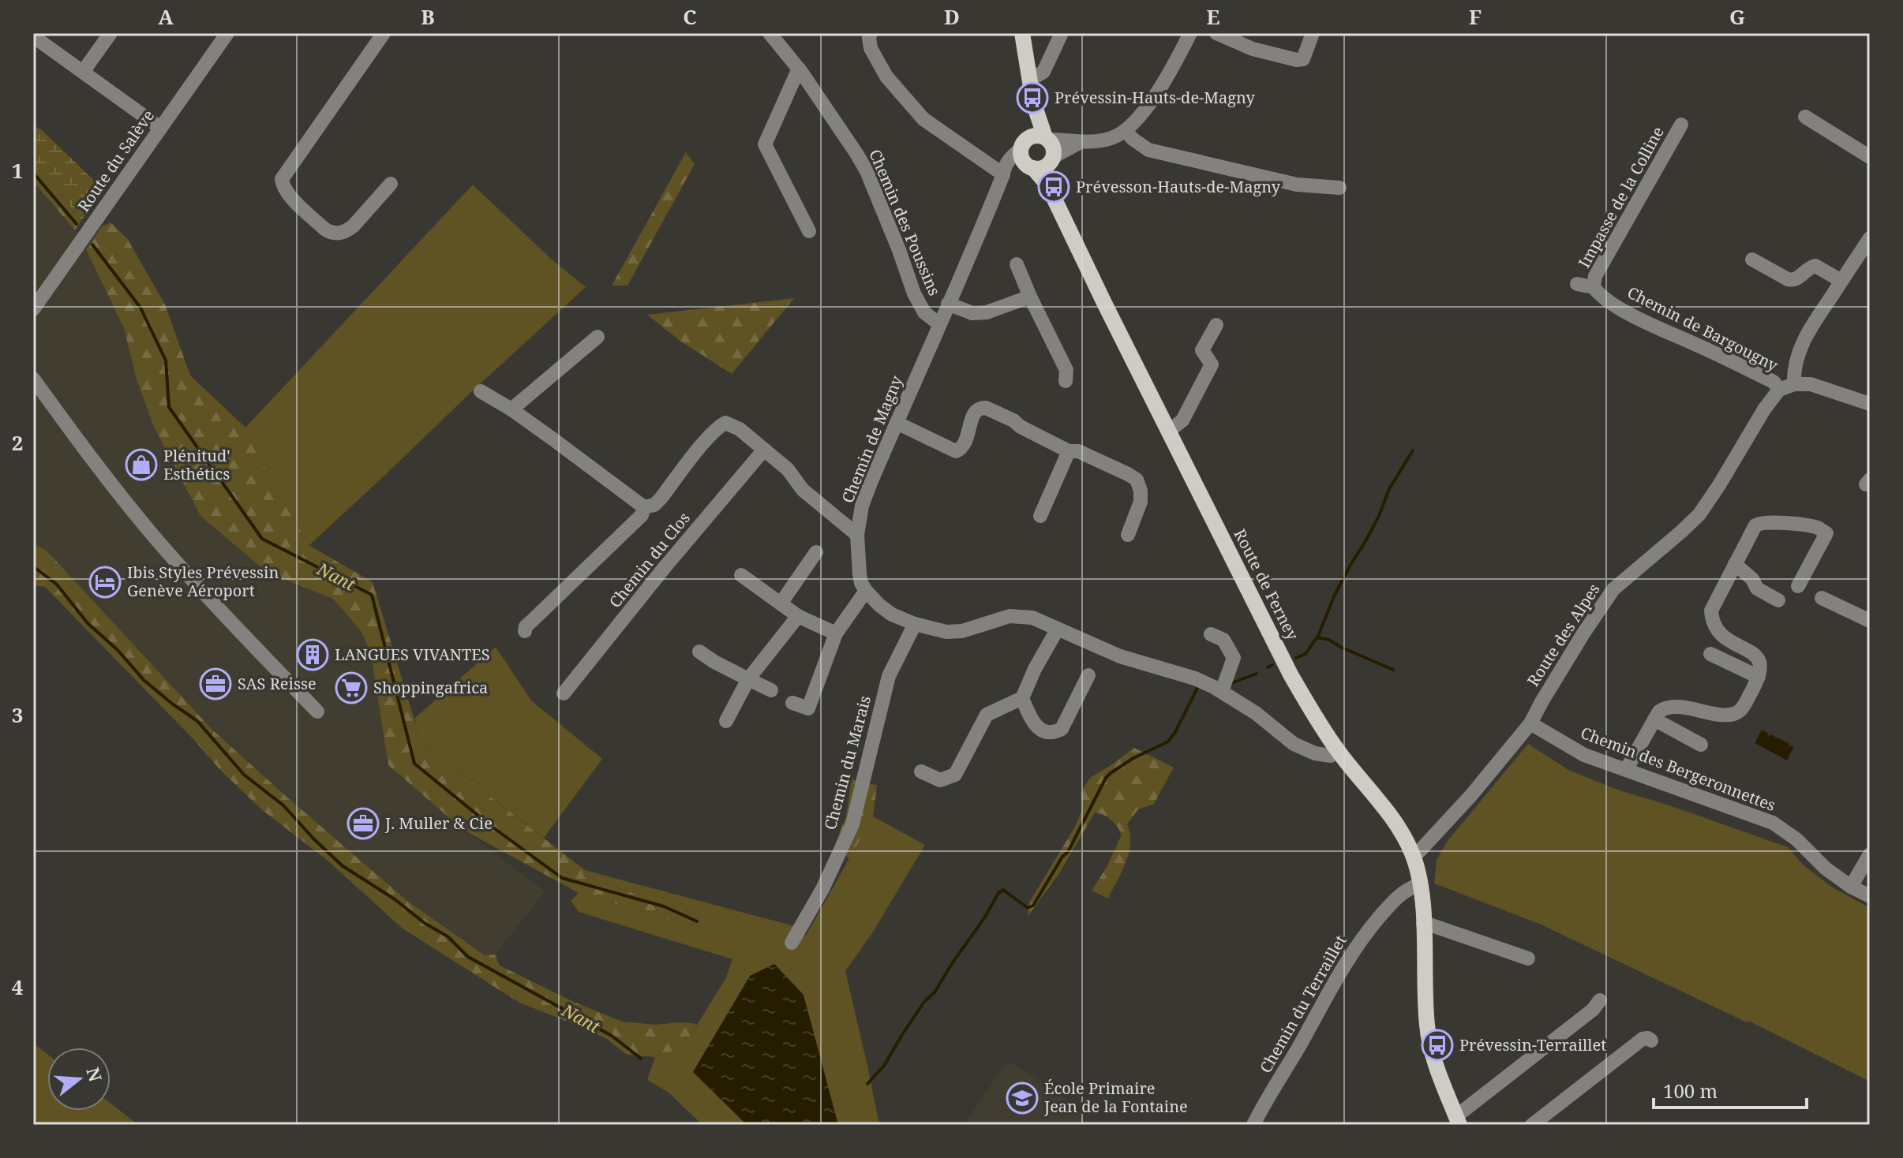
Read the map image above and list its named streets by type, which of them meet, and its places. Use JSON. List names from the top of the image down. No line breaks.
{"streets":{"main road":["Route de Ferney"],"street":["Route du Salève","Impasse de la Colline","Chemin des Poussins","Chemin de Bargougny","Chemin de Magny","Chemin du Clos","Route des Alpes","Chemin du Marais","Chemin des Bergeronnettes","Chemin du Terraillet"]},"crossings":[["Impasse de la Colline","Chemin de Bargougny"],["Chemin des Poussins","Chemin de Magny"],["Chemin de Bargougny","Route des Alpes"],["Chemin de Magny","Chemin du Clos"],["Chemin de Magny","Route de Ferney"],["Route de Ferney","Route des Alpes"],["Route de Ferney","Chemin du Terraillet"],["Route des Alpes","Chemin des Bergeronnettes"]],"water":["Nant"],"places":{"bus stop":["Prévessin-Hauts-de-Magny","Prévesson-Hauts-de-Magny","Prévessin-Terraillet"],"shop":["Plénitud' Esthétics"],"hotel":["Ibis Styles Prévessin Genève Aéroport"],"building":["LANGUES VIVANTES"],"office":["SAS Reisse","J. Muller & Cie"],"supermarket":["Shoppingafrica"],"school or university":["École Primaire Jean de la Fontaine"]},"scale_bar":"100 m","north":"right","grid":{"columns":["A","B","C","D","E","F","G"],"rows":["1","2","3","4"]}}
